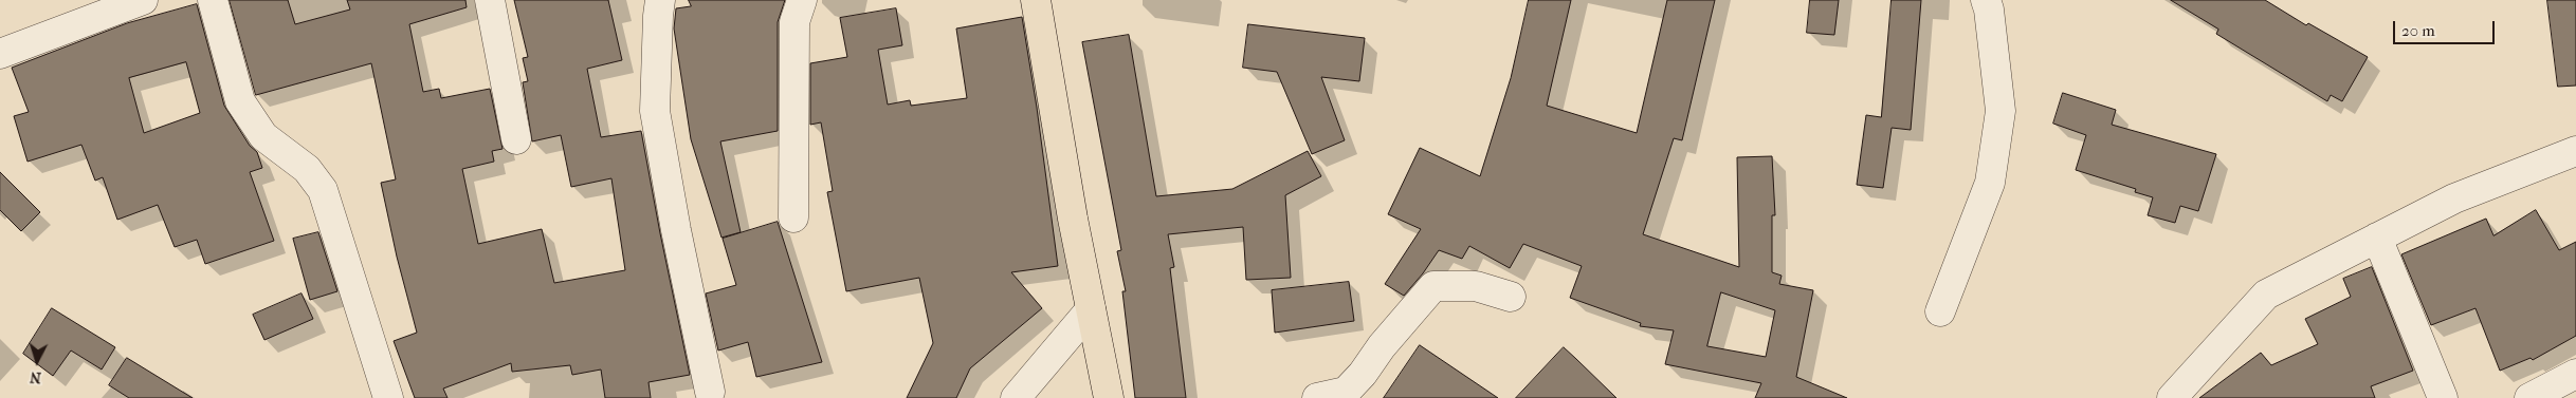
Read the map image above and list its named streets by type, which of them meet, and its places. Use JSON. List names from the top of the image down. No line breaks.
{"scale_bar":"20 m","north":"bottom"}
